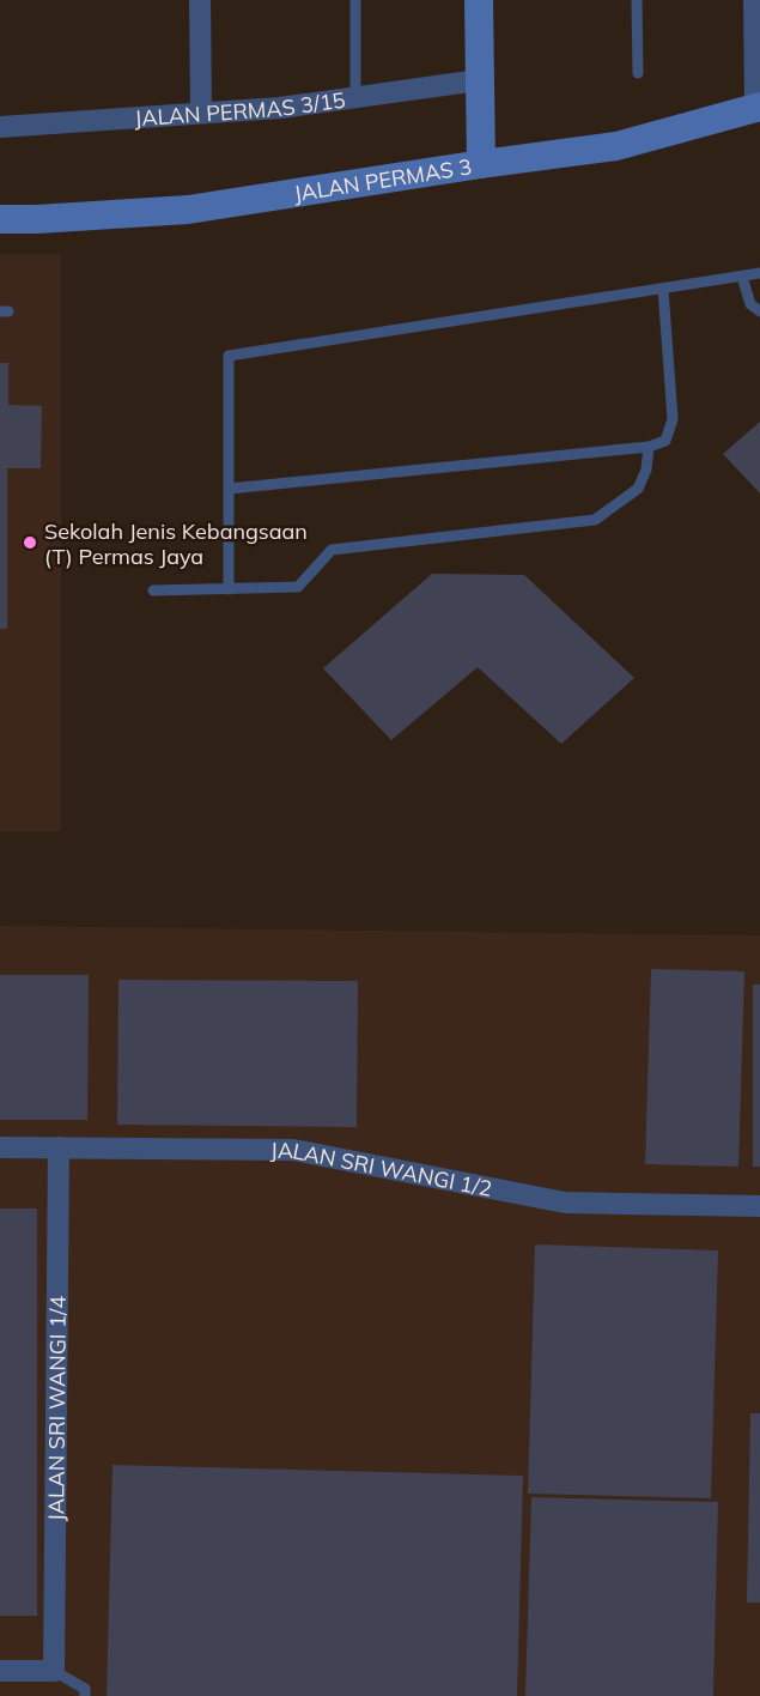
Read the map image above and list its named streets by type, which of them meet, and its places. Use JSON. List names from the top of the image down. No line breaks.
{"streets":{"street":["JALAN PERMAS 3/15","JALAN PERMAS 3","JALAN SRI WANGI 1/2","JALAN SRI WANGI 1/4"]},"crossings":[["JALAN SRI WANGI 1/2","JALAN SRI WANGI 1/4"]],"places":["Sekolah Jenis Kebangsaan (T) Permas Jaya"]}
